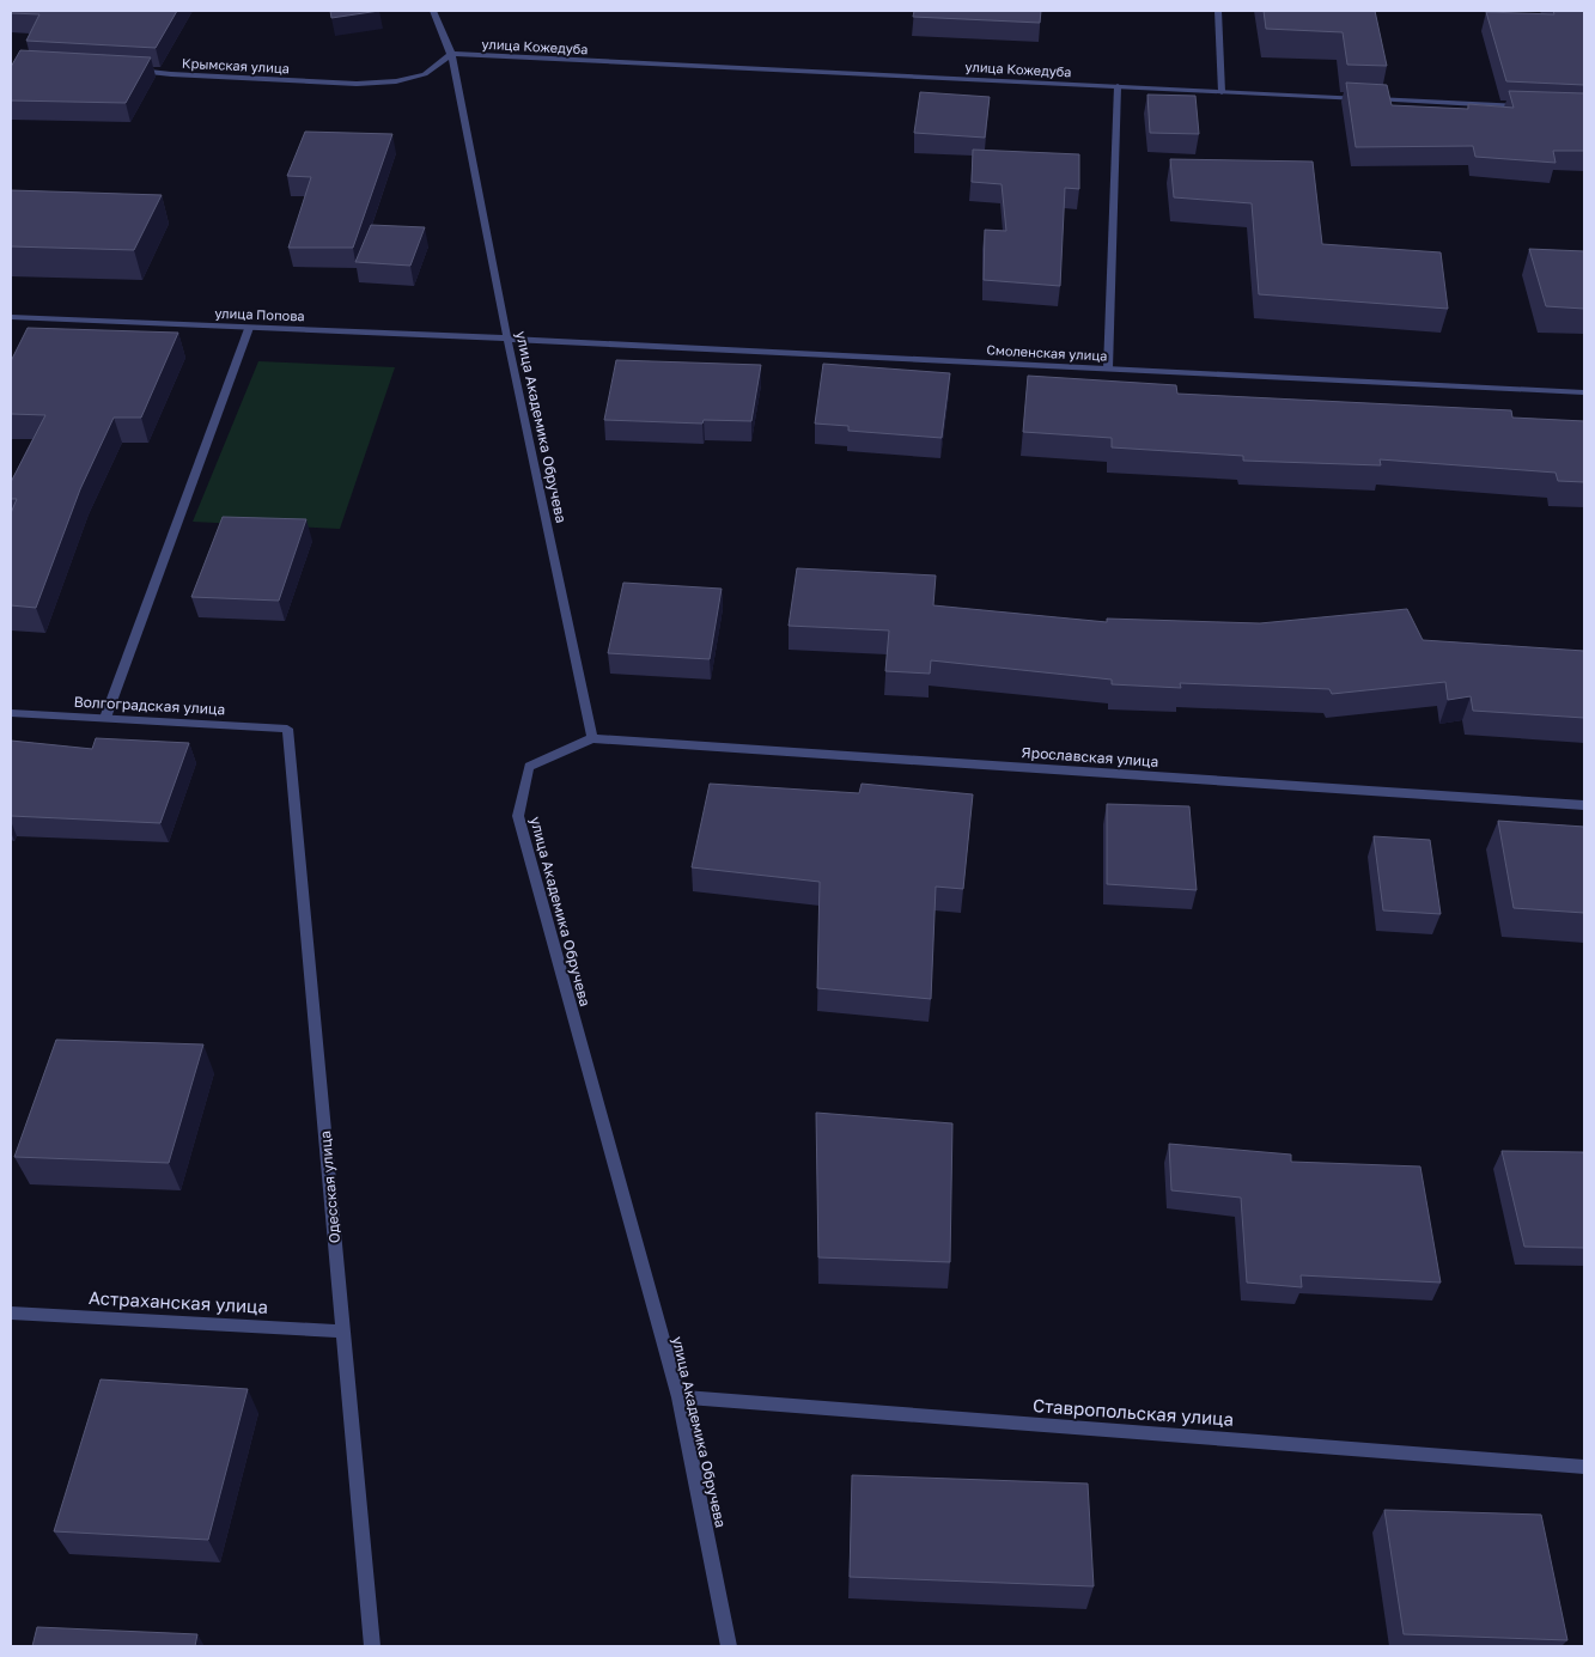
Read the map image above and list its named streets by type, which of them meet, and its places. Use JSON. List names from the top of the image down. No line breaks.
{"streets":{"street":["улица Кожедуба","Крымская улица","улица Попова","Смоленская улица","улица Академика Обручева","Волгоградская улица","Ярославская улица","Одесская улица","Астраханская улица","Ставропольская улица"]},"crossings":[["улица Кожедуба","Крымская улица"],["улица Кожедуба","улица Академика Обручева"],["Крымская улица","улица Академика Обручева"],["улица Попова","Смоленская улица"],["улица Попова","улица Академика Обручева"],["Смоленская улица","улица Академика Обручева"],["улица Академика Обручева","Ярославская улица"],["улица Академика Обручева","Ставропольская улица"],["Волгоградская улица","Одесская улица"],["Одесская улица","Астраханская улица"]]}
